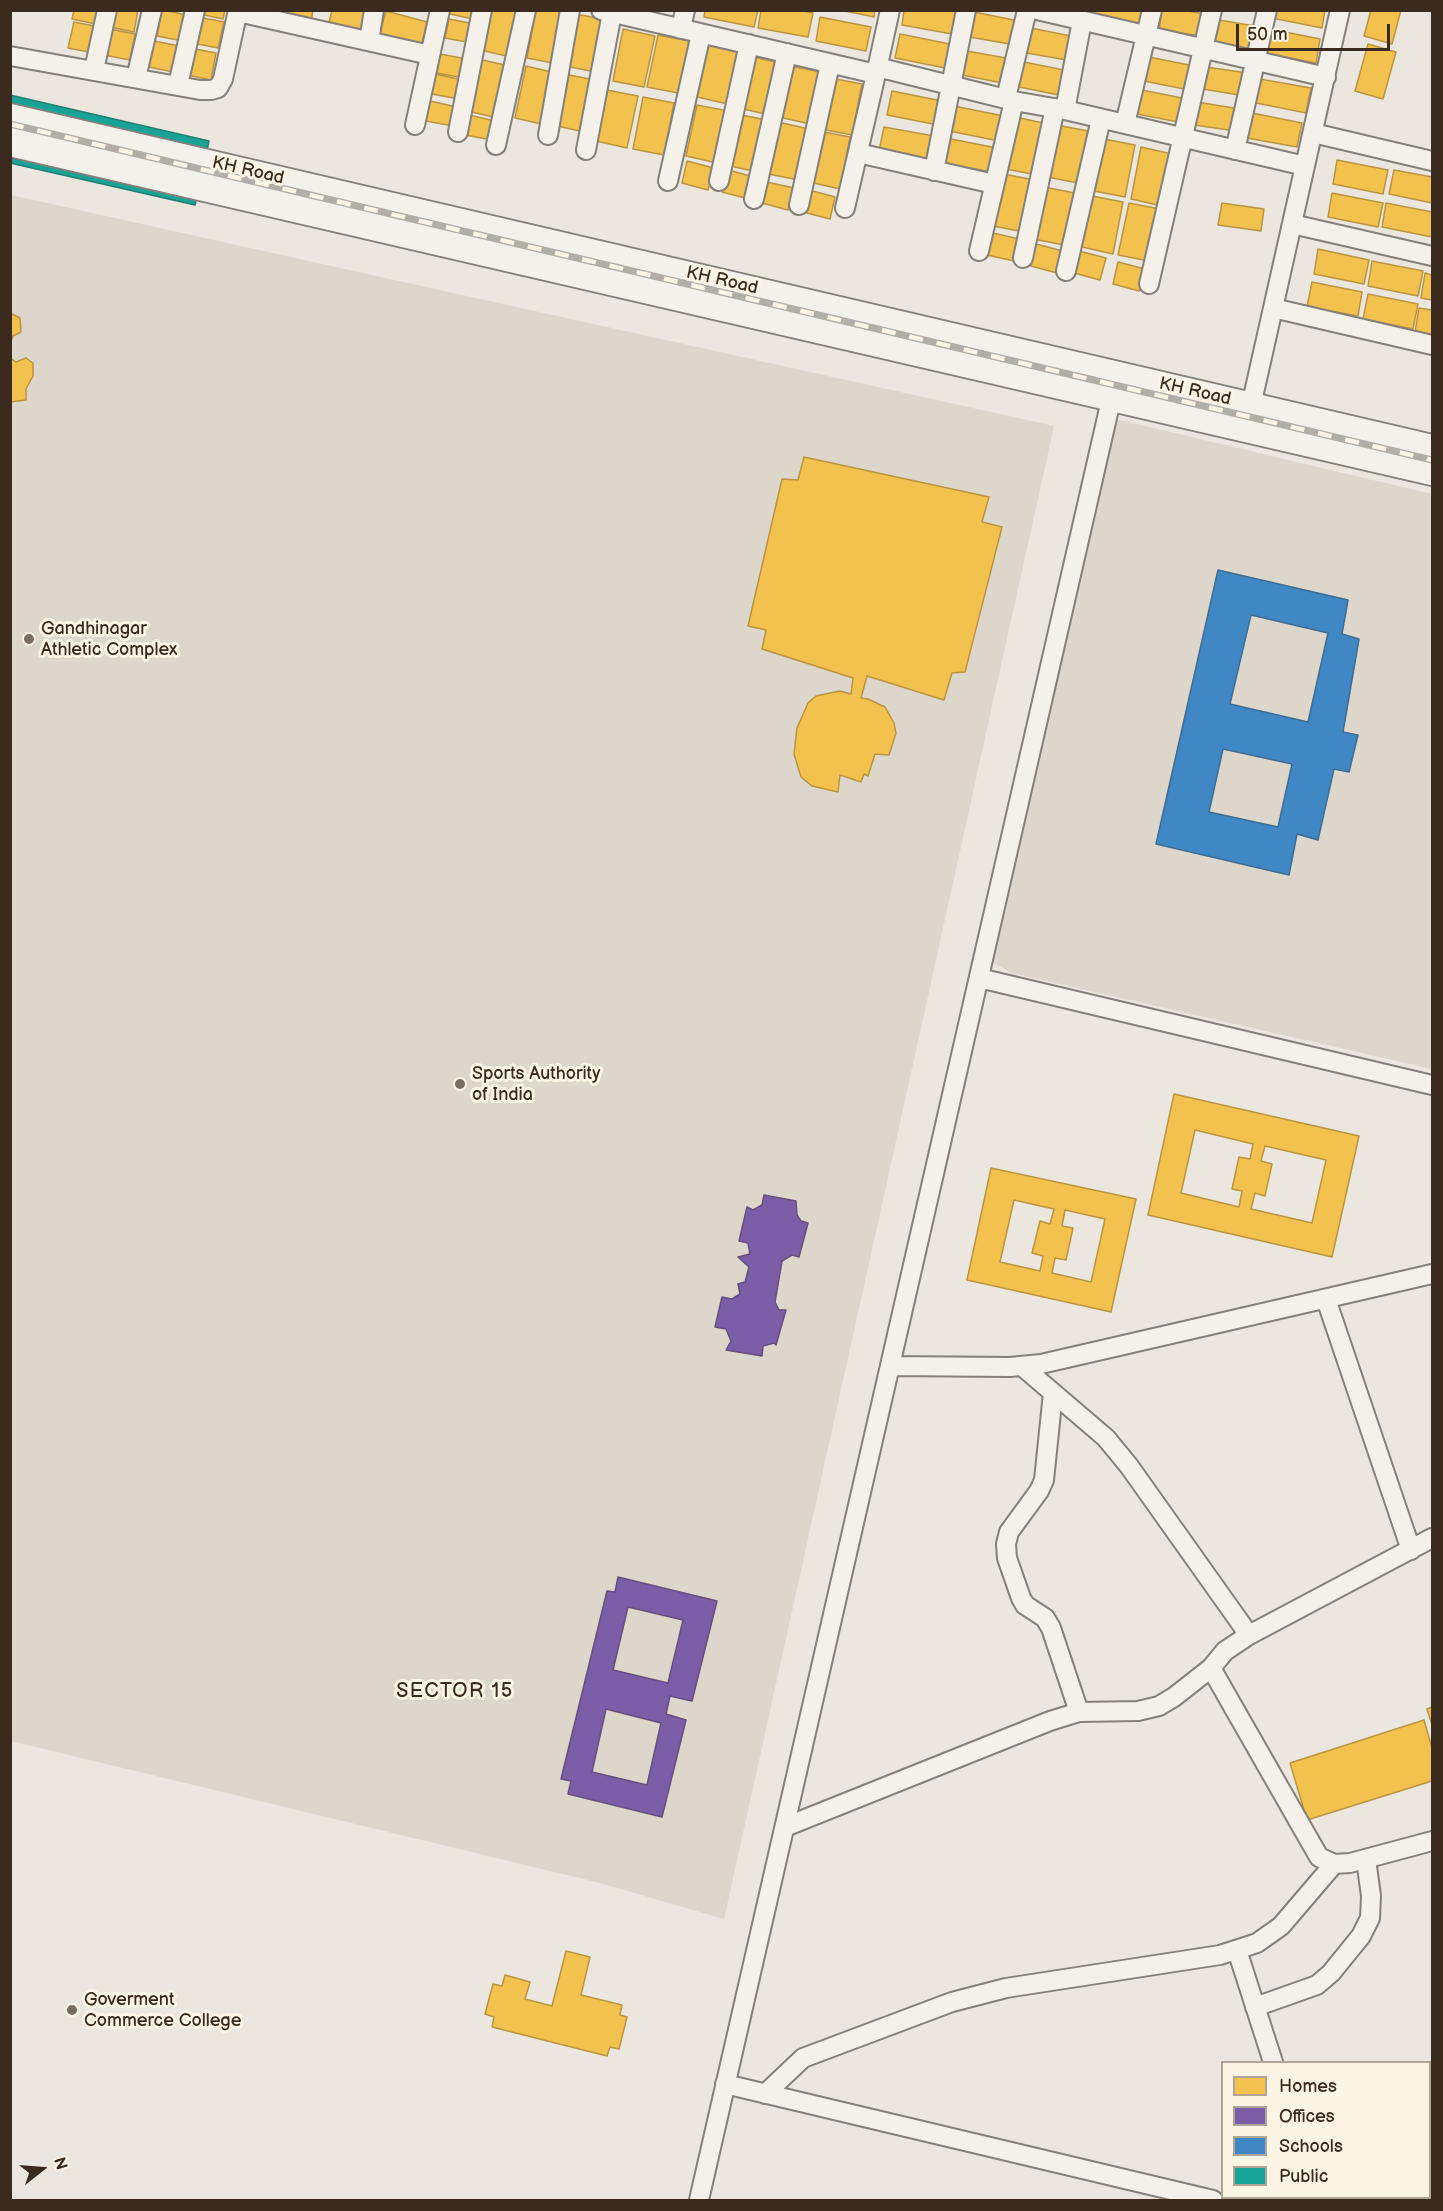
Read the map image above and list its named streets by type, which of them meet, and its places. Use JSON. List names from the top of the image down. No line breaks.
{"streets":{"main road":["KH Road"]},"districts":["SECTOR 15"],"places":["Gandhinagar Athletic Complex","Sports Authority of India","Goverment Commerce College"],"legend":["Homes","Offices","Schools","Public"],"scale_bar":"50 m","north":"right"}
